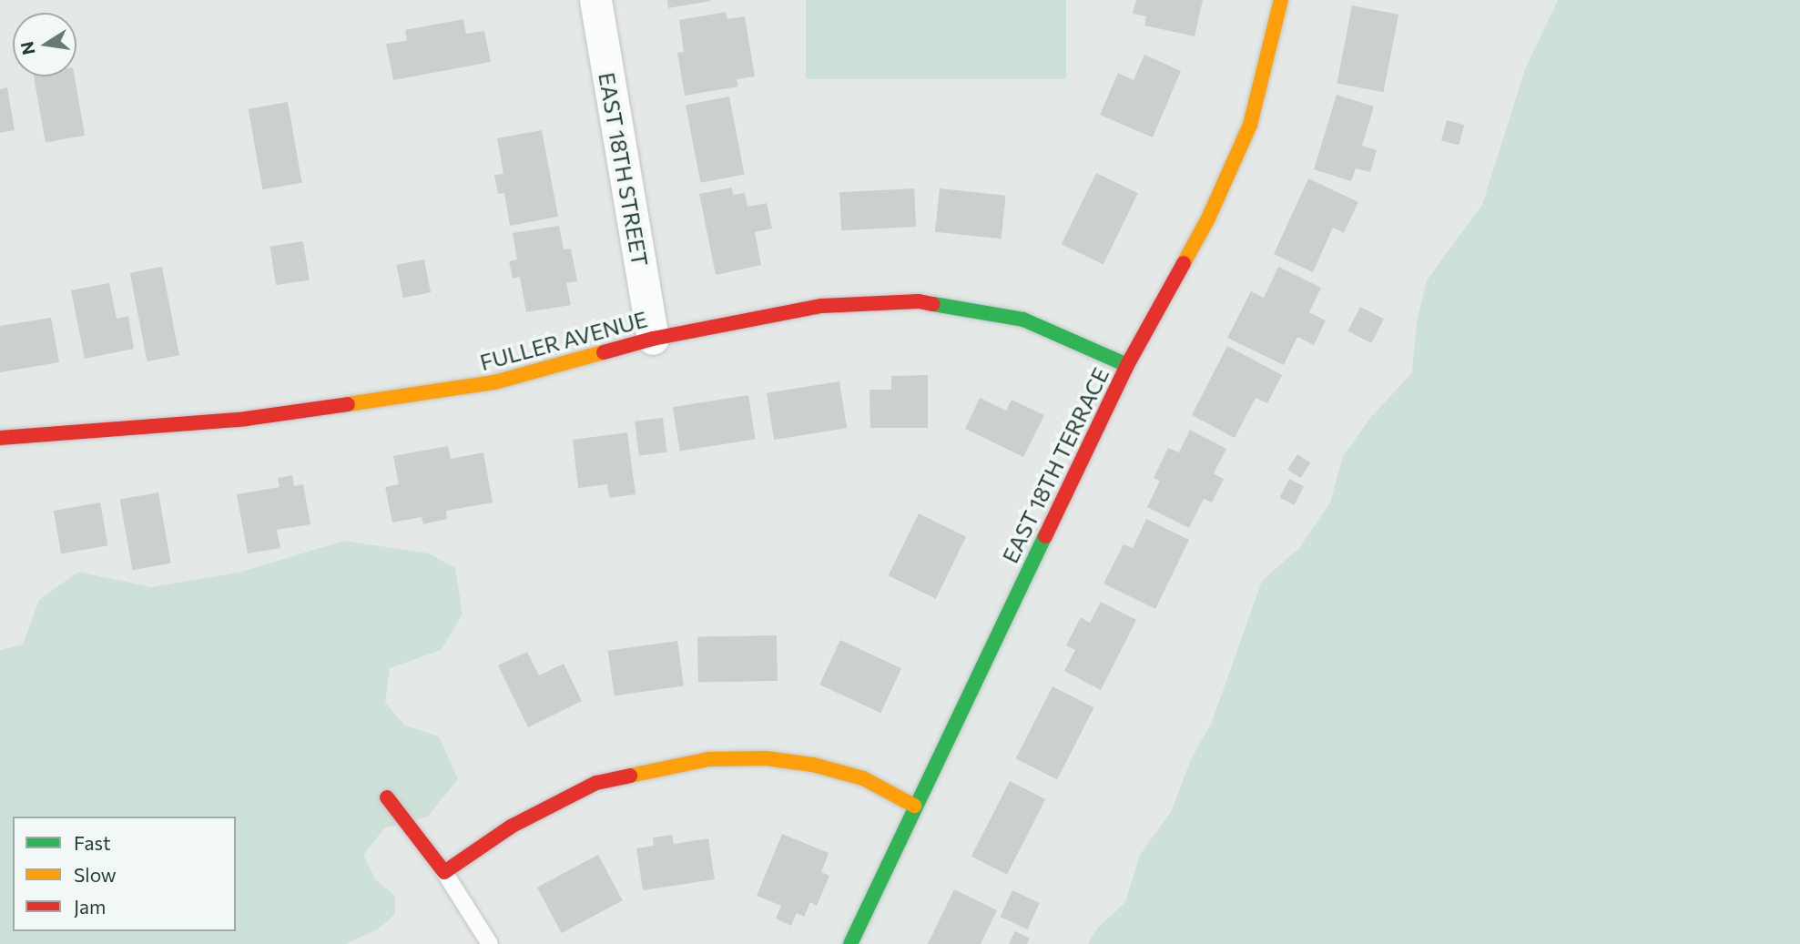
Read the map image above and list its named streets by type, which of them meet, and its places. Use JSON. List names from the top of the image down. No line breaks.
{"streets":{"street":["EAST 18TH STREET","FULLER AVENUE","EAST 18TH TERRACE"]},"crossings":[["EAST 18TH STREET","FULLER AVENUE"],["FULLER AVENUE","EAST 18TH TERRACE"]],"legend":["Fast","Slow","Jam"],"north":"left"}
